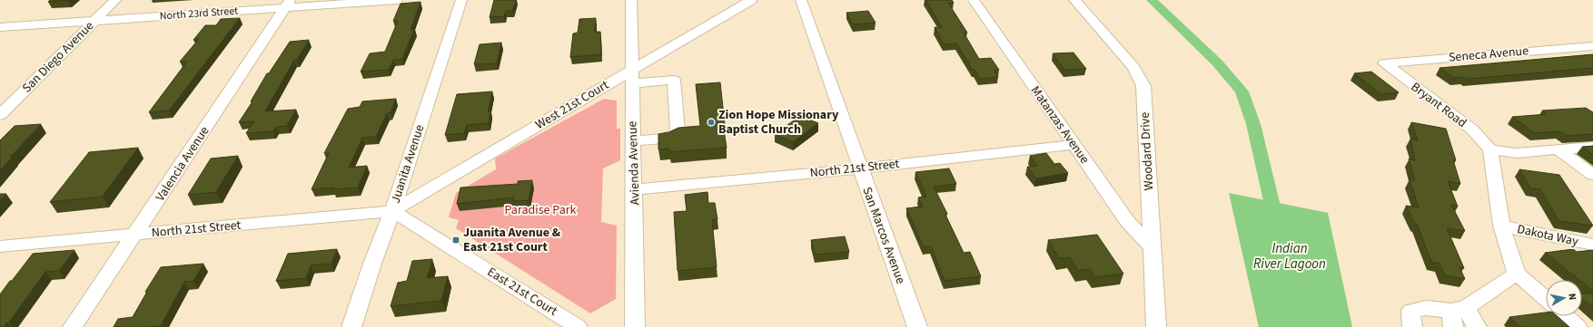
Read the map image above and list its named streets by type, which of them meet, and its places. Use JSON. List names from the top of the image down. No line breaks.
{"streets":{"street":["North 23rd Street","Seneca Avenue","San Diego Avenue","West 21st Court","Bryant Road","Matanzas Avenue","Woodard Drive","Avienda Avenue","Valencia Avenue","Juanita Avenue","North 21st Street","San Marcos Avenue","Dakota Way","East 21st Court"]},"crossings":[["North 23rd Street","San Diego Avenue"],["North 23rd Street","Valencia Avenue"],["Seneca Avenue","Bryant Road"],["West 21st Court","Avienda Avenue"],["West 21st Court","Juanita Avenue"],["West 21st Court","North 21st Street"],["West 21st Court","East 21st Court"],["Matanzas Avenue","Woodard Drive"],["Matanzas Avenue","North 21st Street"],["Avienda Avenue","North 21st Street"],["Valencia Avenue","North 21st Street"],["Juanita Avenue","North 21st Street"],["Juanita Avenue","East 21st Court"],["North 21st Street","San Marcos Avenue"],["North 21st Street","East 21st Court"]],"water":["Indian River Lagoon"],"parks":["Paradise Park"],"places":{"other":["Zion Hope Missionary Baptist Church"],"transit":["Juanita Avenue & East 21st Court"]},"north":"right"}
